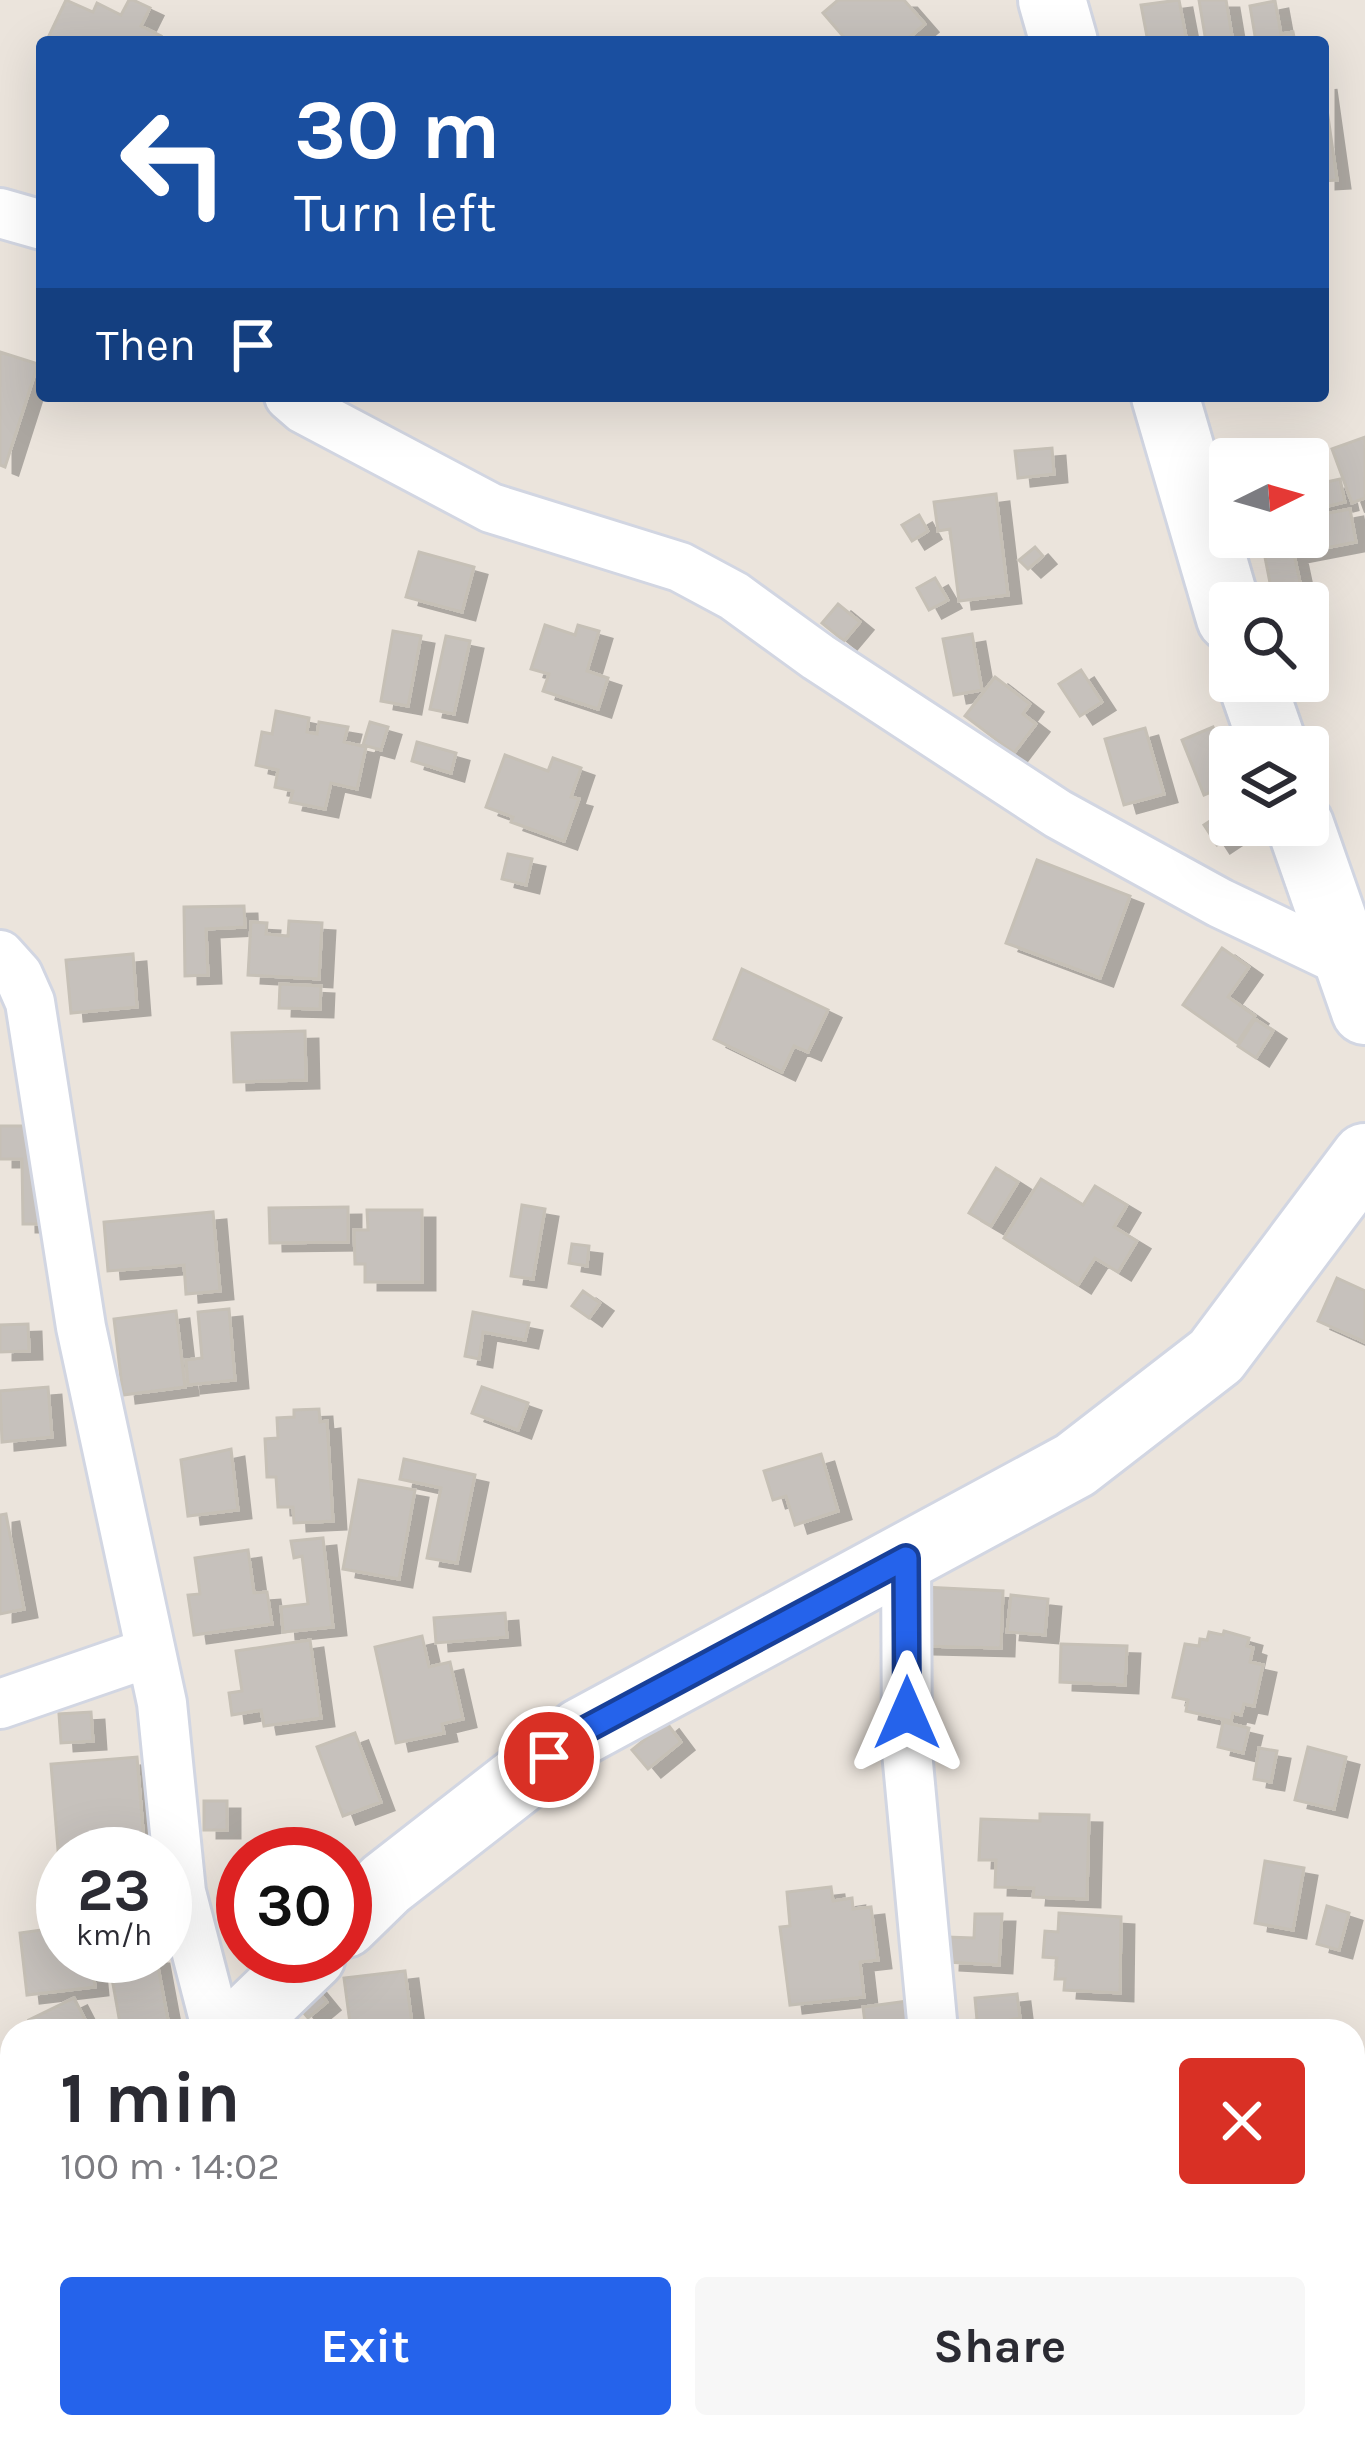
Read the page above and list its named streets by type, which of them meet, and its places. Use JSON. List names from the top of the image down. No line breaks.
{"north":"right","page":{"turn":["30 m","Turn left"],"then":"Then","speed":"23 km/h","limit":"30","heading":["1 min","100 m · 14:02"],"buttons":["Exit","Share"]}}
